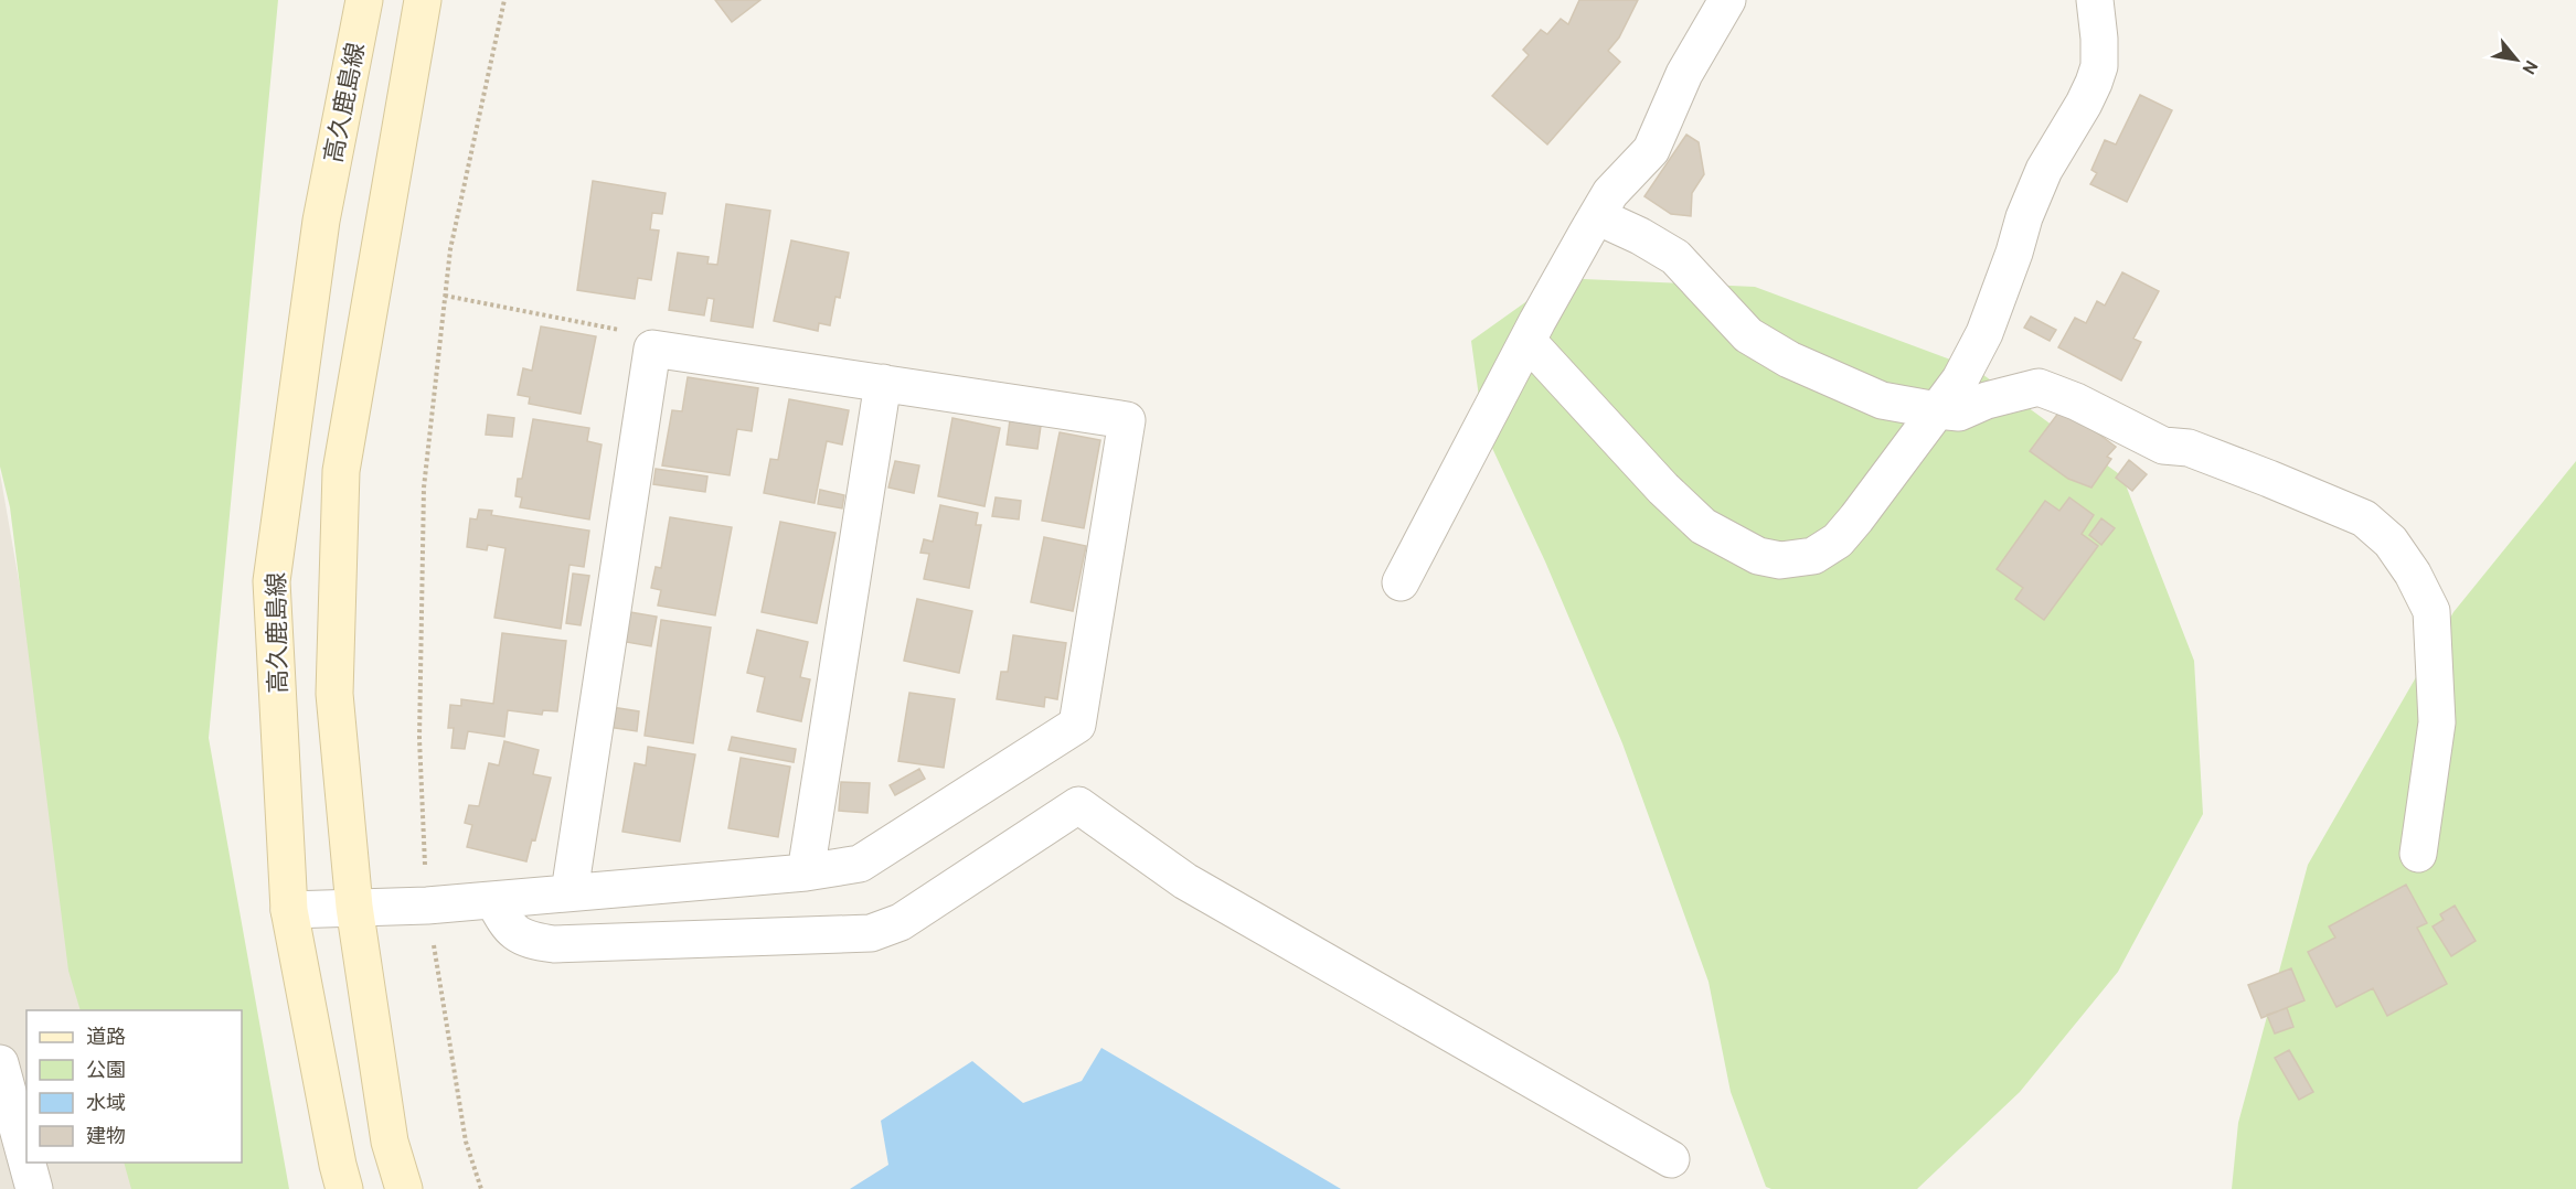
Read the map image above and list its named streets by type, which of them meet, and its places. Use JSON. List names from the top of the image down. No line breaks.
{"streets":{"main road":["高久鹿島線"]},"legend":["道路","公園","水域","建物"],"north":"bottom right"}
